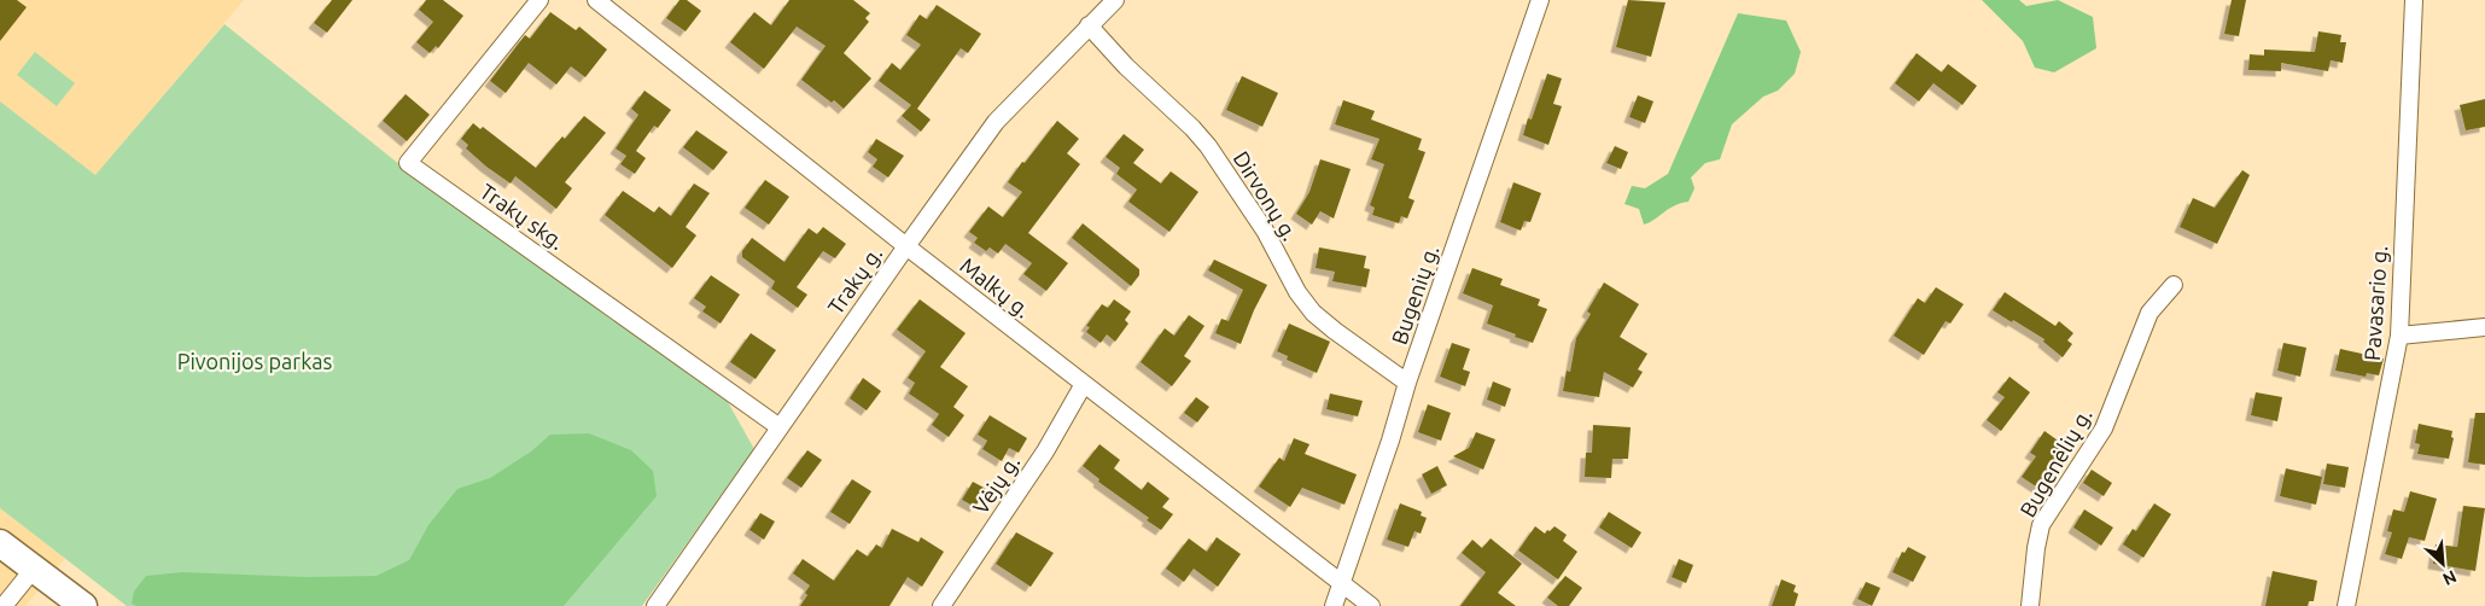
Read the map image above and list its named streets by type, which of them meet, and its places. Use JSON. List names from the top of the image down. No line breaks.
{"streets":{"street":["Dirvonų g.","Trakų skg.","Trakų g.","Malkų g.","Bugenių g.","Pavasario g.","Bugenėlių g.","Vėjų g."]},"crossings":[["Dirvonų g.","Trakų g."],["Dirvonų g.","Bugenių g."],["Trakų skg.","Trakų g."],["Trakų g.","Malkų g."],["Malkų g.","Bugenių g."],["Malkų g.","Vėjų g."]],"parks":["Pivonijos parkas"],"north":"bottom right"}
